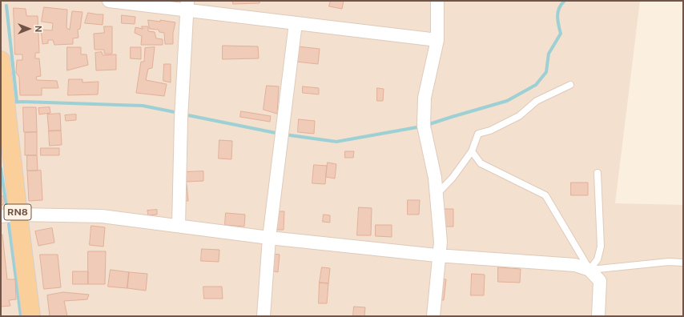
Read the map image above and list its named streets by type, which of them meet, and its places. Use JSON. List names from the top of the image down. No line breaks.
{"streets":{"main road":["RN8"]},"north":"right"}
